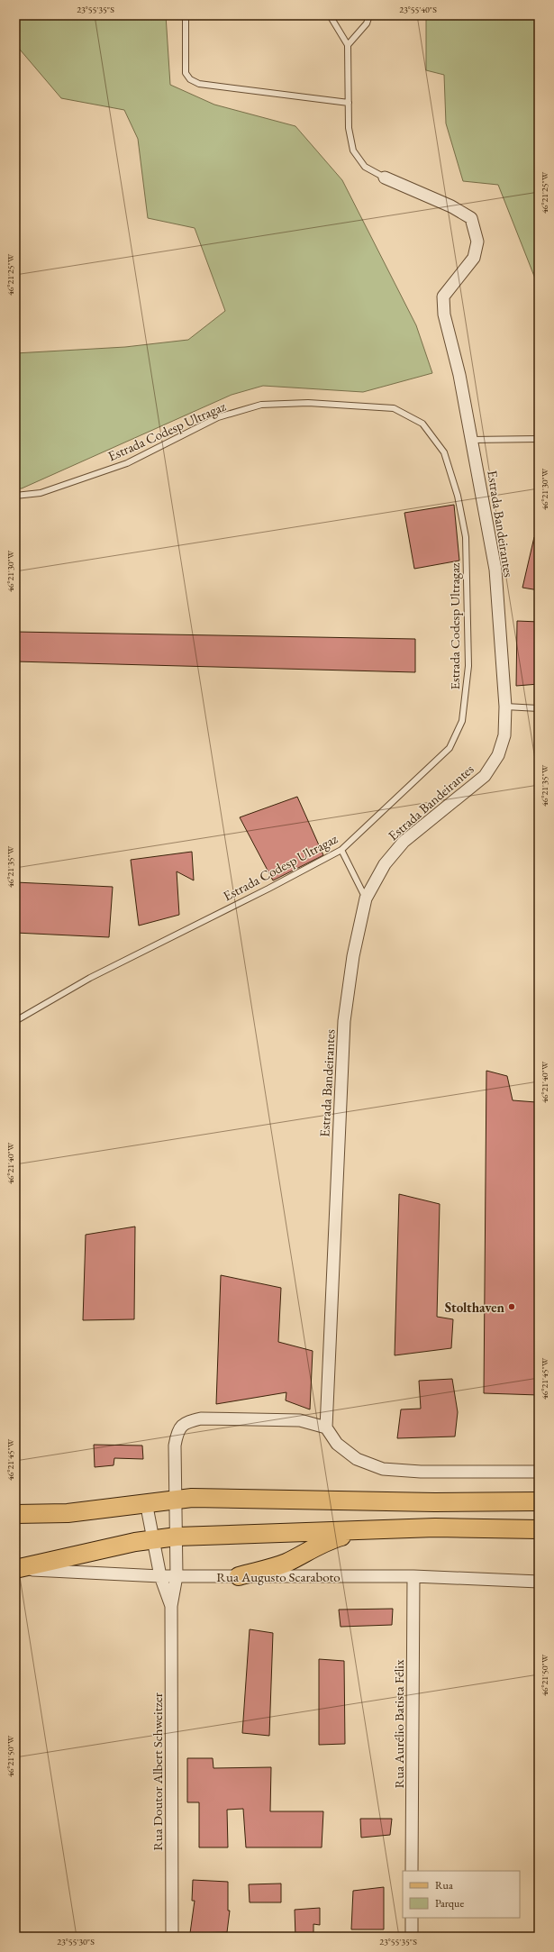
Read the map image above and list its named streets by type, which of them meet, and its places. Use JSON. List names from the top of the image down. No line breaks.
{"streets":{"main road":["Rua Augusto Scaraboto"],"street":["Estrada Bandeirantes","Rua Aurélio Batista Félix","Rua Doutor Albert Schweitzer"],"lane":["Estrada Codesp Ultragaz"]},"crossings":[["Estrada Bandeirantes","Rua Doutor Albert Schweitzer"],["Rua Augusto Scaraboto","Rua Aurélio Batista Félix"],["Rua Augusto Scaraboto","Rua Doutor Albert Schweitzer"]],"places":["Stolthaven"],"legend":["Rua","Parque"],"coordinates":["23°55'35\"S","23°55'40\"S","46°21'25\"W","46°21'30\"W","46°21'35\"W","46°21'40\"W","46°21'45\"W","46°21'50\"W","23°55'30\"S"]}
